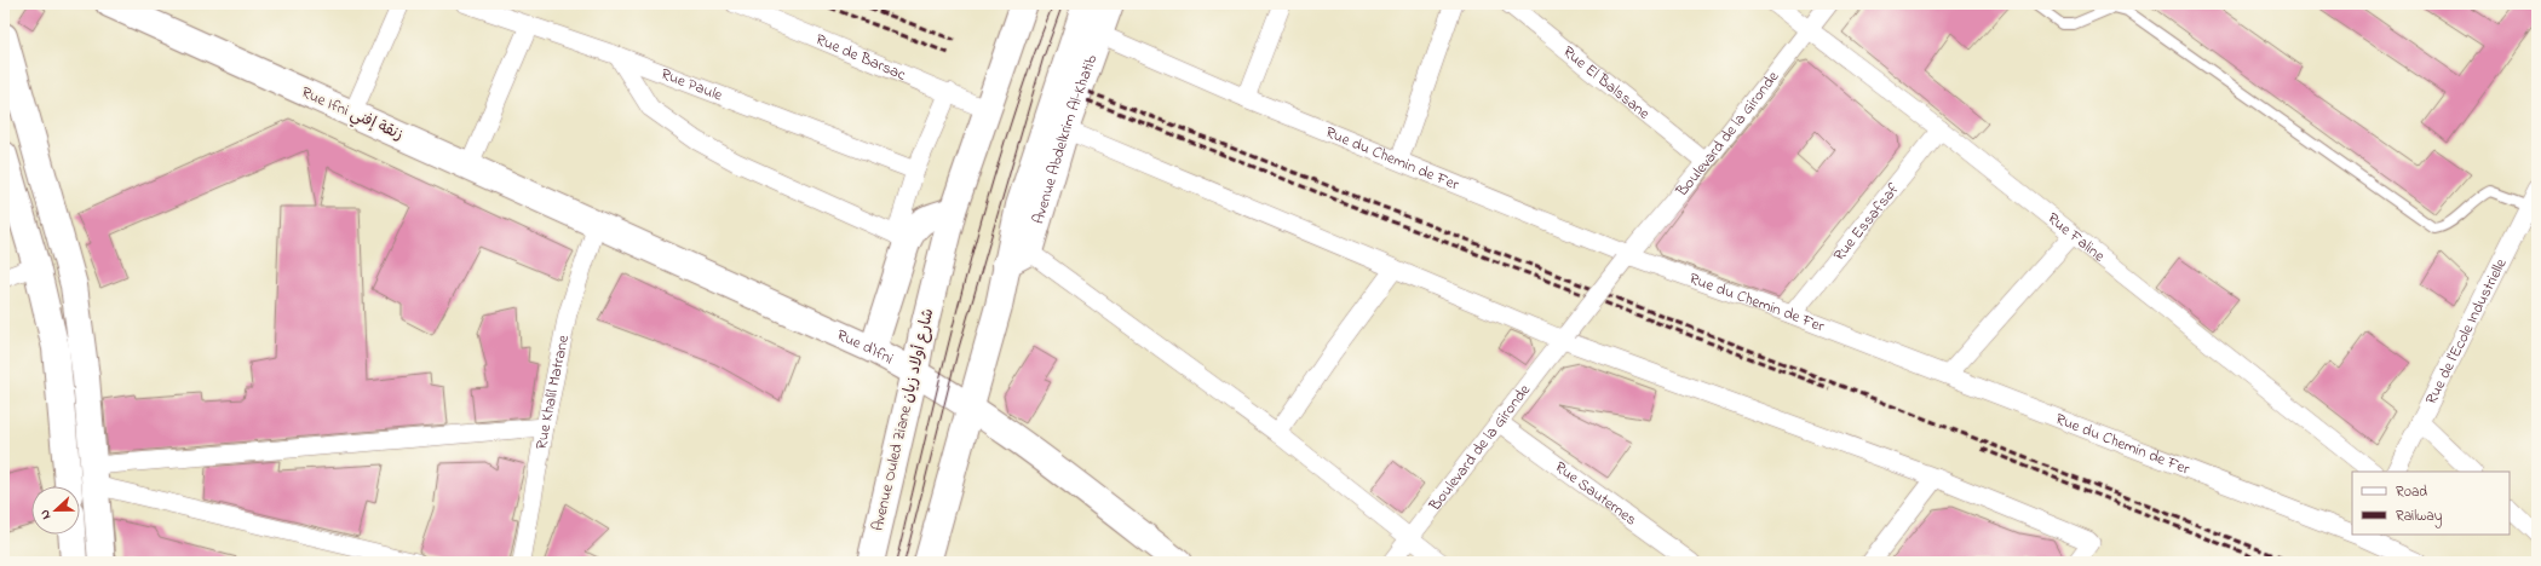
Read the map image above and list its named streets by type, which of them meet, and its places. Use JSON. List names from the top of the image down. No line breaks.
{"streets":{"main road":["Rue Ifni زنقة إفني","Avenue Abdelkrim Al-Khatib","Rue d'Ifni","Avenue Ouled Ziane شارع أولاد زيان"],"street":["Rue de Barsac","Rue El Balssane","Rue Paule","Boulevard de la Gironde","Rue du Chemin de Fer","Rue Essafsaf","Rue Faline","Rue de l'Ecole Industrielle","Rue Khalil Matrane","Rue Sauternes"]},"crossings":[["Rue de Barsac","Avenue Ouled Ziane شارع أولاد زيان"],["Rue El Balssane","Boulevard de la Gironde"],["Rue Ifni زنقة إفني","Rue d'Ifni"],["Rue Ifni زنقة إفني","Rue Khalil Matrane"],["Boulevard de la Gironde","Rue du Chemin de Fer"],["Boulevard de la Gironde","Rue Faline"],["Boulevard de la Gironde","Rue Sauternes"],["Avenue Abdelkrim Al-Khatib","Rue du Chemin de Fer"],["Rue du Chemin de Fer","Rue Essafsaf"],["Rue Essafsaf","Rue Faline"],["Rue d'Ifni","Rue Khalil Matrane"],["Rue d'Ifni","Avenue Ouled Ziane شارع أولاد زيان"]],"legend":["Road","Railway"],"north":"left"}
